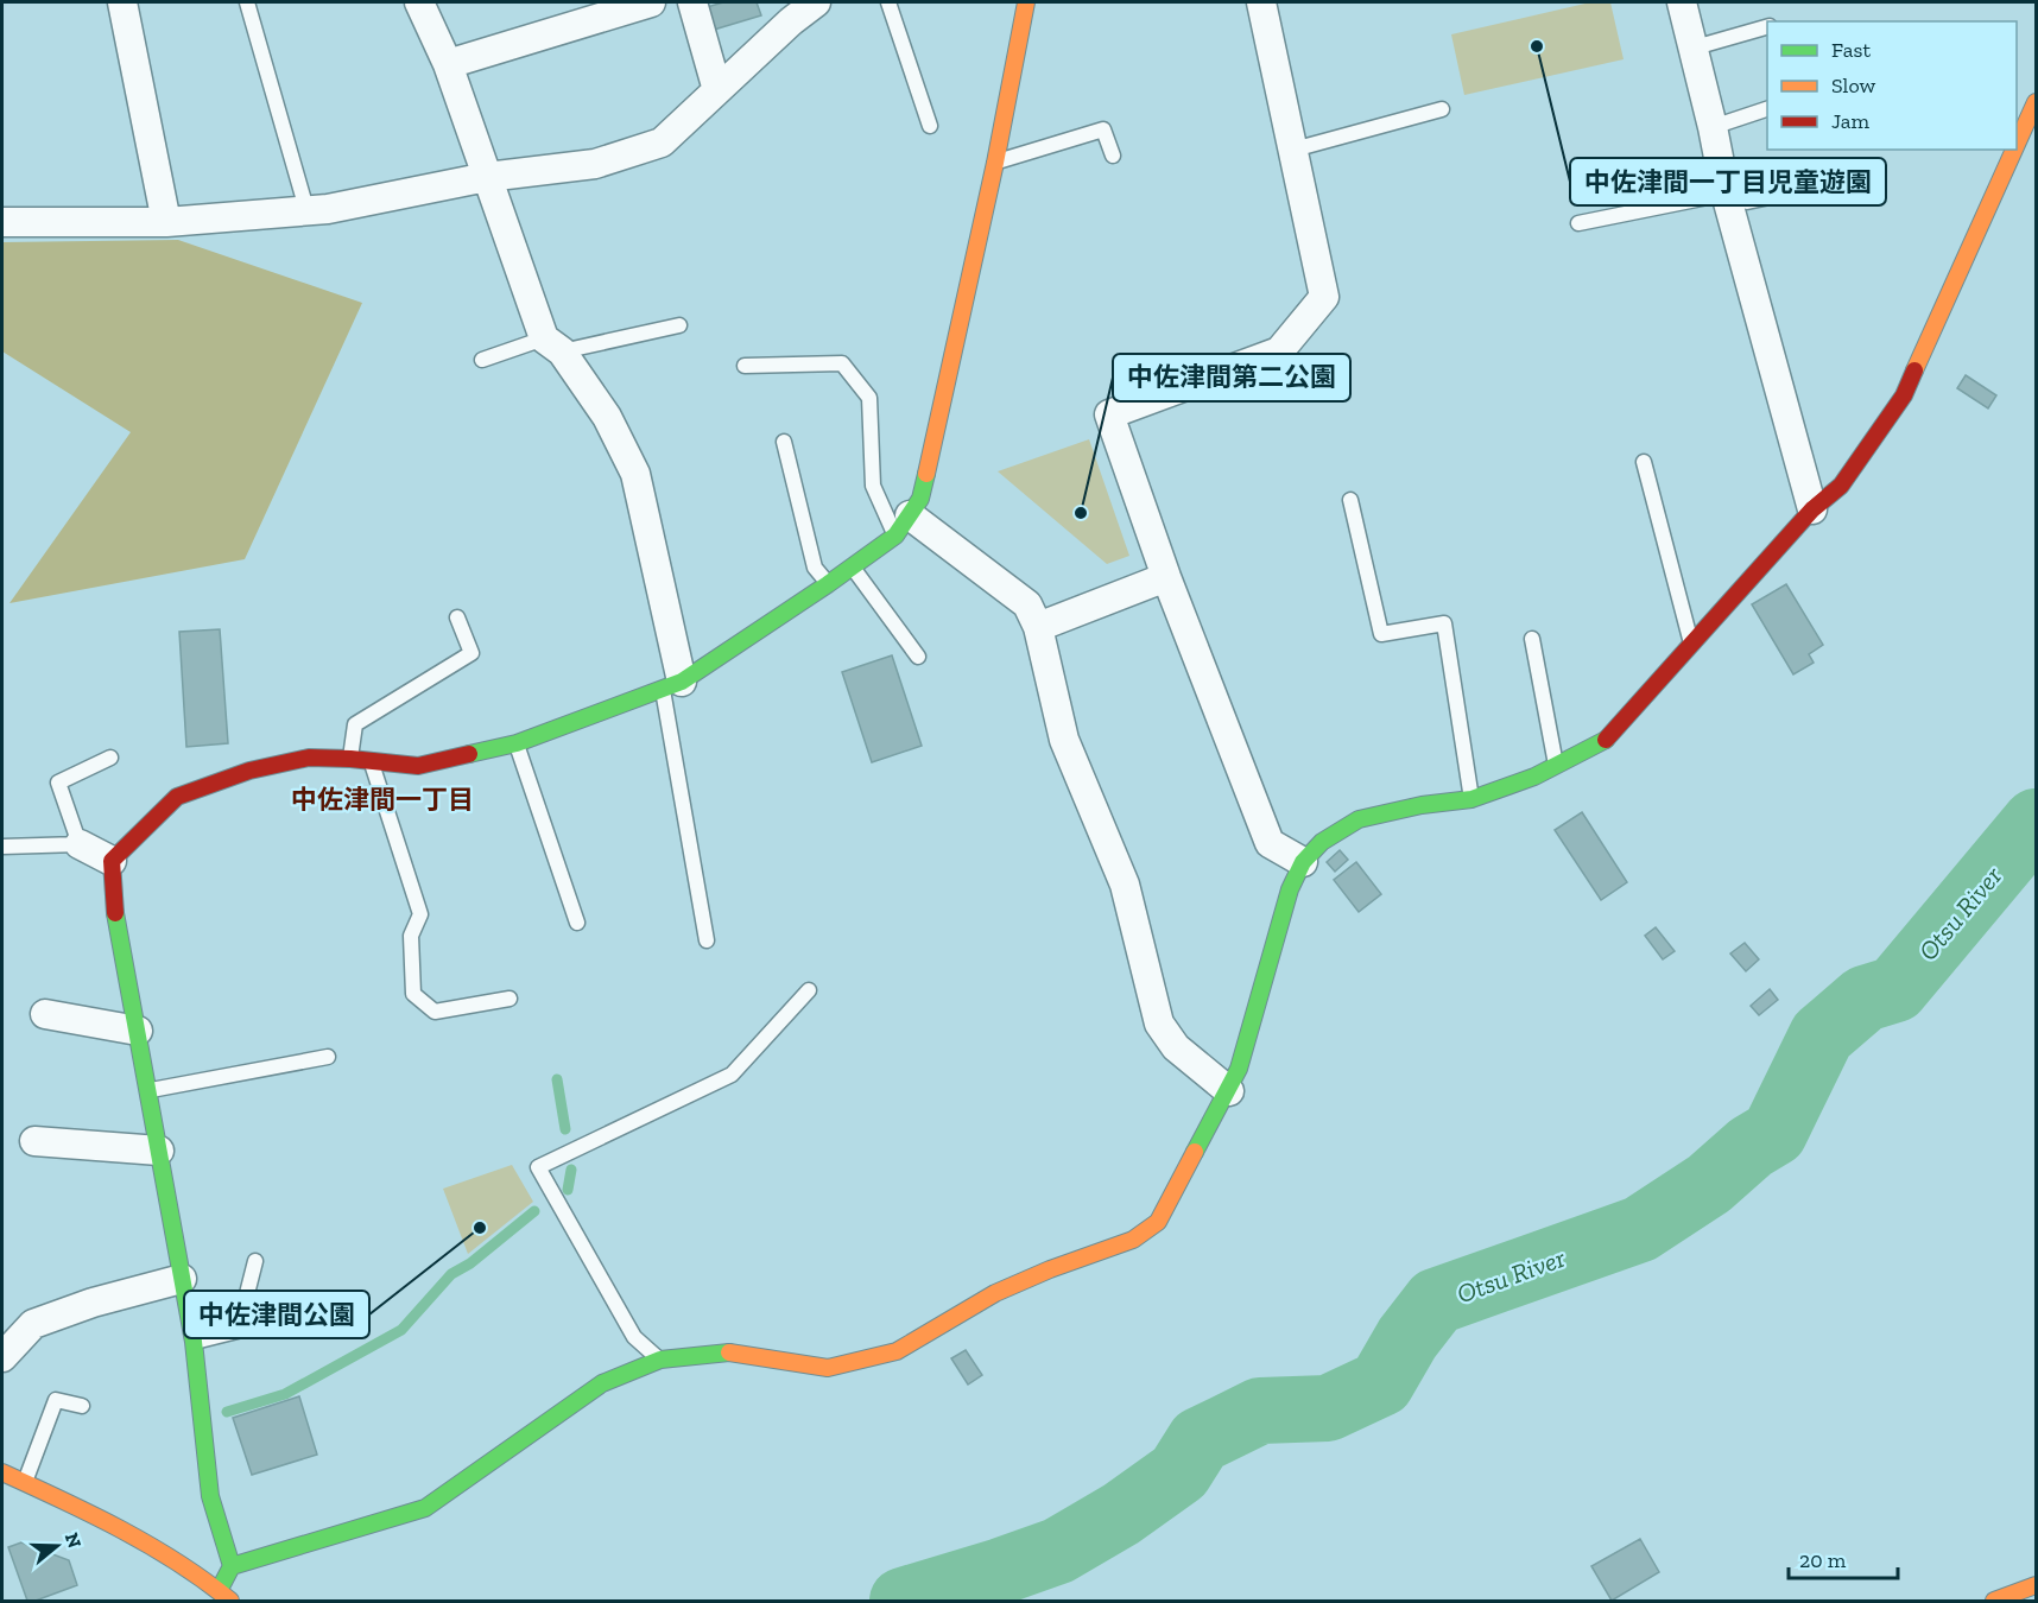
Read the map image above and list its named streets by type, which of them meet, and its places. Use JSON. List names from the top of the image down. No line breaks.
{"districts":["中佐津間一丁目"],"water":["Otsu River"],"places":["中佐津間一丁目児童遊園","中佐津間第二公園","中佐津間公園"],"legend":["Fast","Slow","Jam"],"scale_bar":"20 m","north":"right"}
